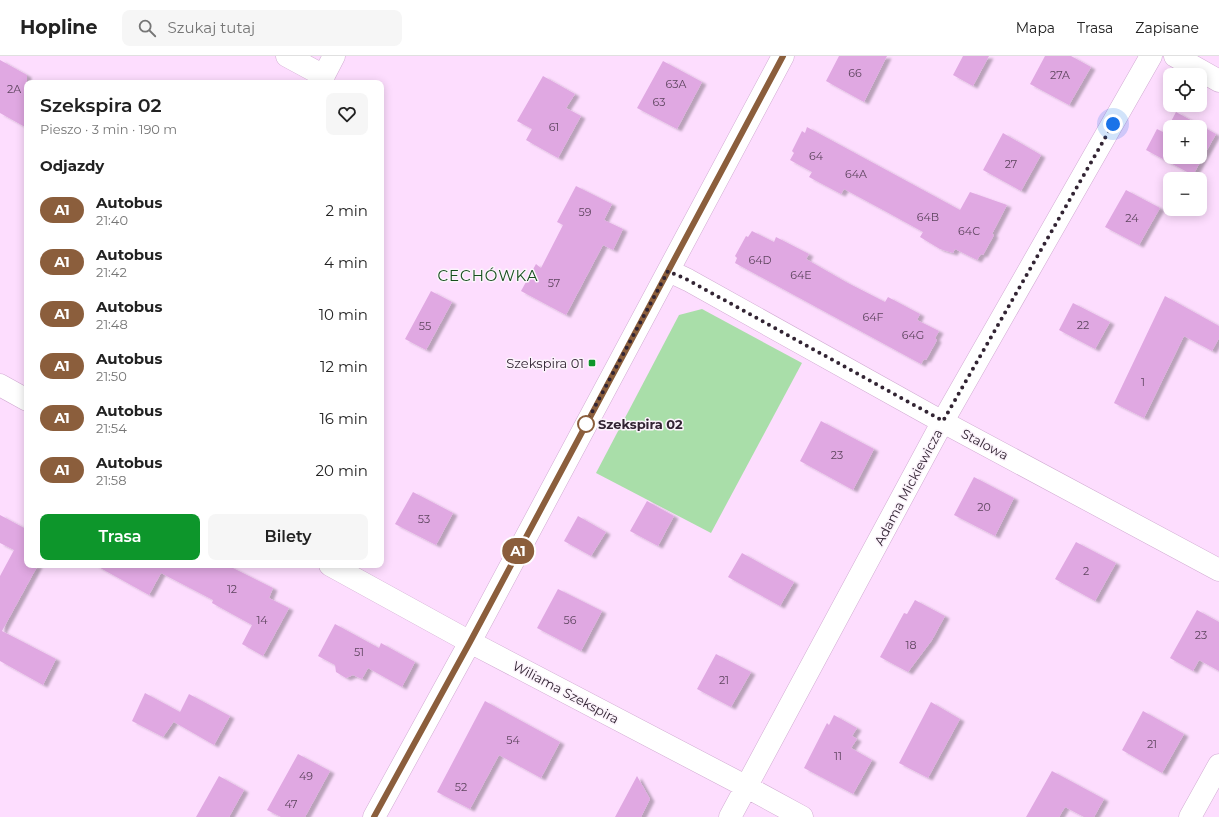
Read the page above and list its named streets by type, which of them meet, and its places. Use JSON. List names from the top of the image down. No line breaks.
{"streets":{"street":["Stalowa","Adama Mickiewicza","Wiliama Szekspira"]},"crossings":[["Stalowa","Adama Mickiewicza"],["Adama Mickiewicza","Wiliama Szekspira"]],"districts":["CECHÓWKA"],"places":{"transit":["Szekspira 01"],"other":["Szekspira 02"]},"lines":["bus line A1"],"house_numbers":["66","27A","63A","2A","63","61","64","27","64A","59","64B","24","64C","64D","64E","57","64F","22","55","64G","1","23","20","53","2","12","14","56","23","18","51","21","54","21","11","49","52","47"],"page":{"header":"Hopline","search":"Szukaj tutaj","nav":["Mapa","Trasa","Zapisane"],"on_map":"A1","map_buttons":["+","−"],"heading":[["Szekspira 02","Pieszo · 3 min · 190 m"],"Odjazdy"],"list":[{"mark":"A1","name":"Autobus","note":"21:40","value":"2 min"},{"mark":"A1","name":"Autobus","note":"21:42","value":"4 min"},{"mark":"A1","name":"Autobus","note":"21:48","value":"10 min"},{"mark":"A1","name":"Autobus","note":"21:50","value":"12 min"},{"mark":"A1","name":"Autobus","note":"21:54","value":"16 min"},{"mark":"A1","name":"Autobus","note":"21:58","value":"20 min"}],"buttons":["Trasa","Bilety"]}}
